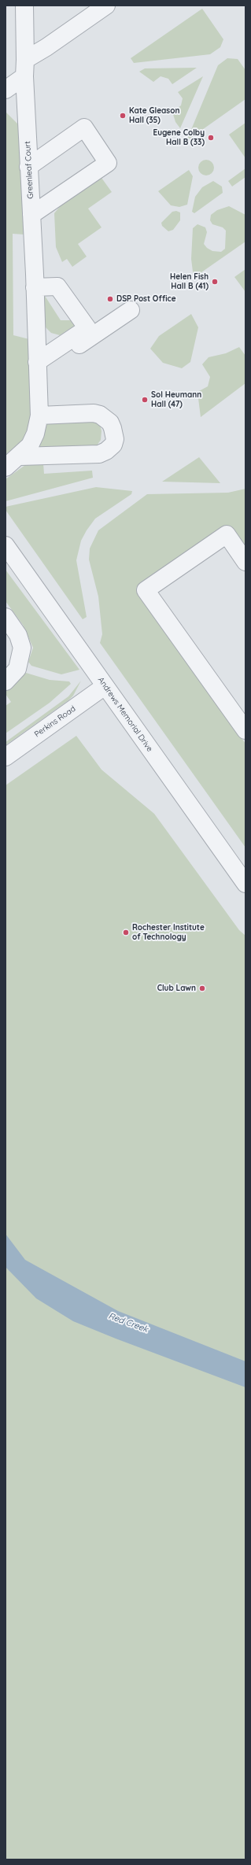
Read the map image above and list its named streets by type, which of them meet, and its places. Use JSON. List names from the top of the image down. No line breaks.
{"streets":{"street":["Greenleaf Court","Andrews Memorial Drive","Perkins Road"]},"crossings":[["Andrews Memorial Drive","Perkins Road"]],"water":["Red Creek"],"places":["Kate Gleason Hall (35)","Eugene Colby Hall B (33)","Helen Fish Hall B (41)","DSP Post Office","Sol Heumann Hall (47)","Rochester Institute of Technology","Club Lawn"]}
